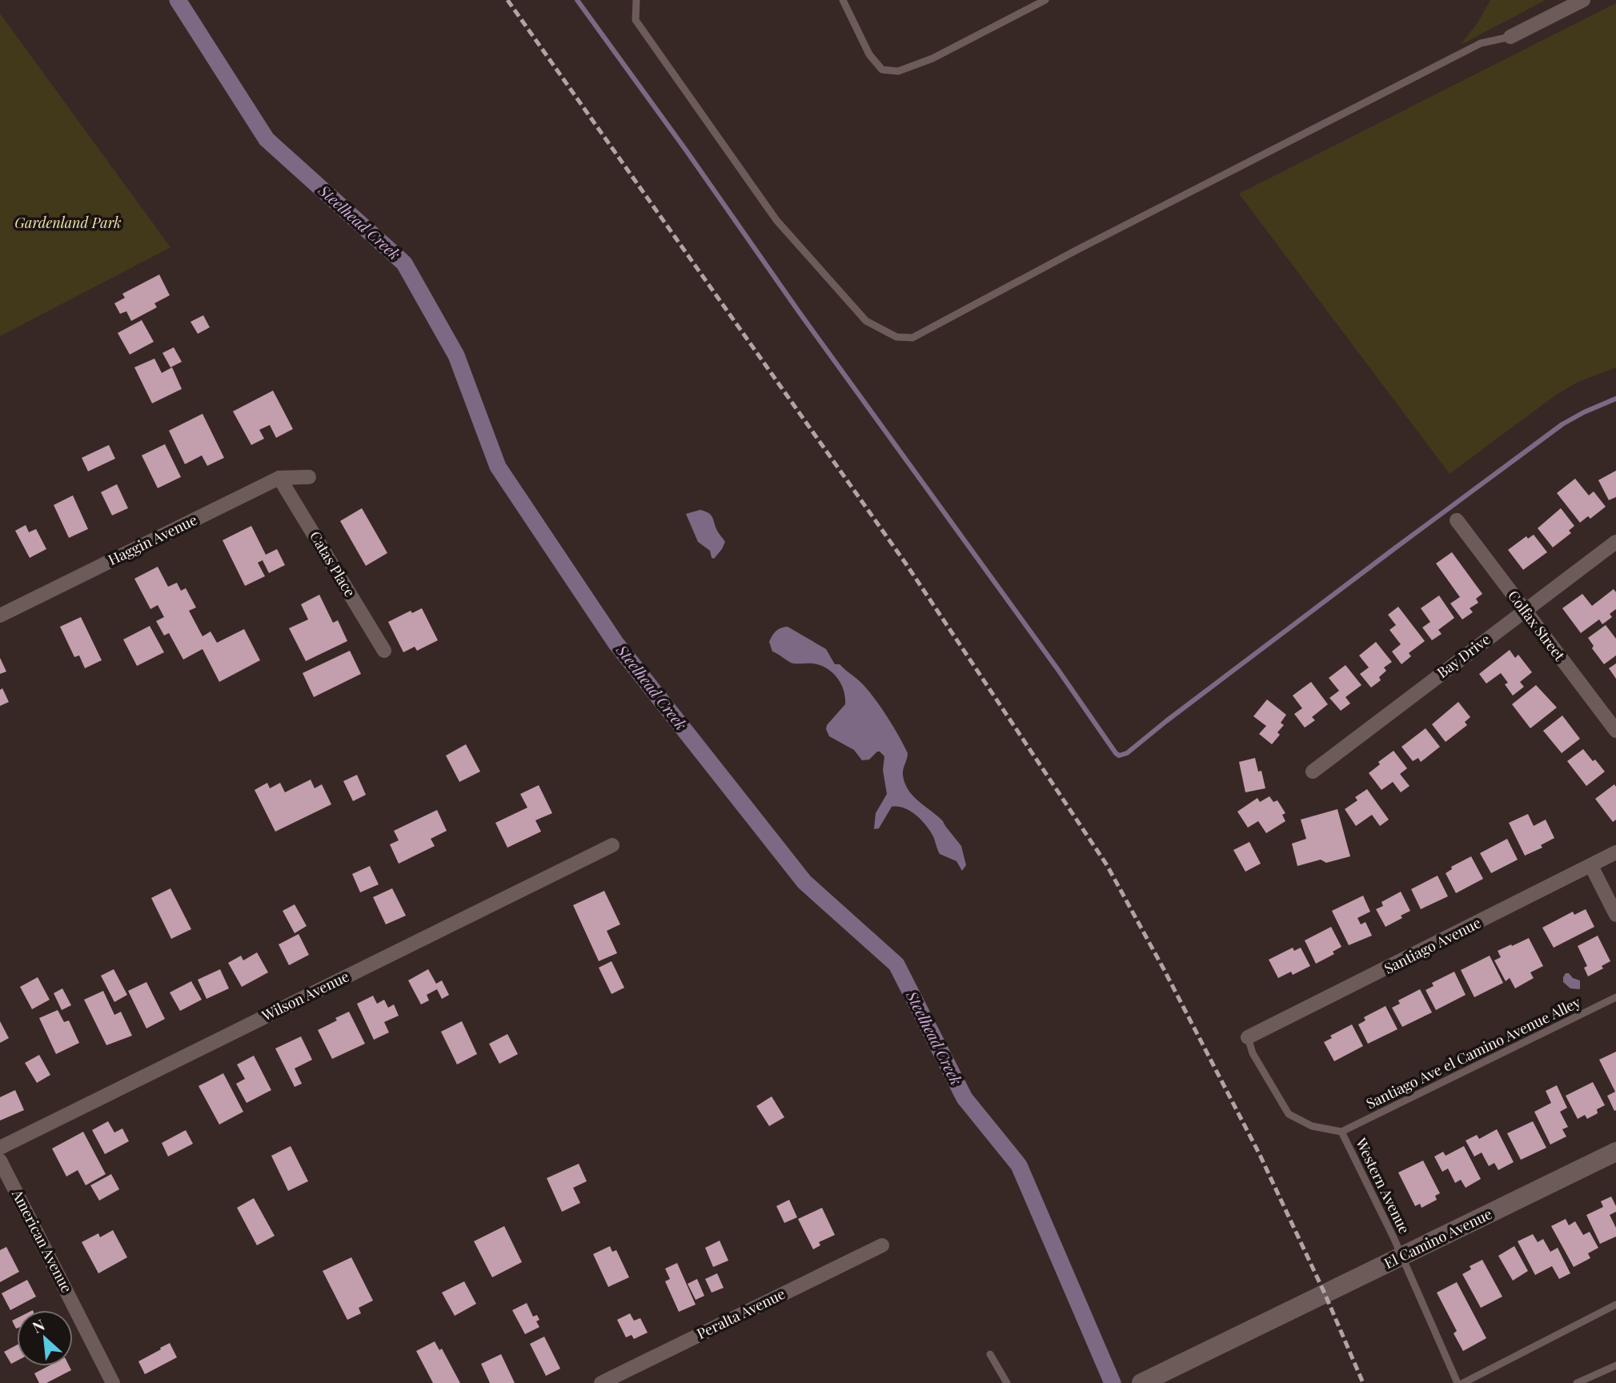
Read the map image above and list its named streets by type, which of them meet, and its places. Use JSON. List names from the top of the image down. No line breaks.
{"streets":{"main road":["El Camino Avenue"],"street":["Haggin Avenue","Catas Place","Colfax Street","Bay Drive","Santiago Avenue","Wilson Avenue","American Avenue","Peralta Avenue"],"lane":["Santiago Ave el Camino Avenue Alley","Western Avenue"]},"crossings":[["Haggin Avenue","Catas Place"],["Colfax Street","Bay Drive"],["Santiago Avenue","Western Avenue"],["Santiago Ave el Camino Avenue Alley","Western Avenue"],["Western Avenue","El Camino Avenue"]],"water":["Steelhead Creek"],"parks":["Gardenland Park"],"north":"top left"}
